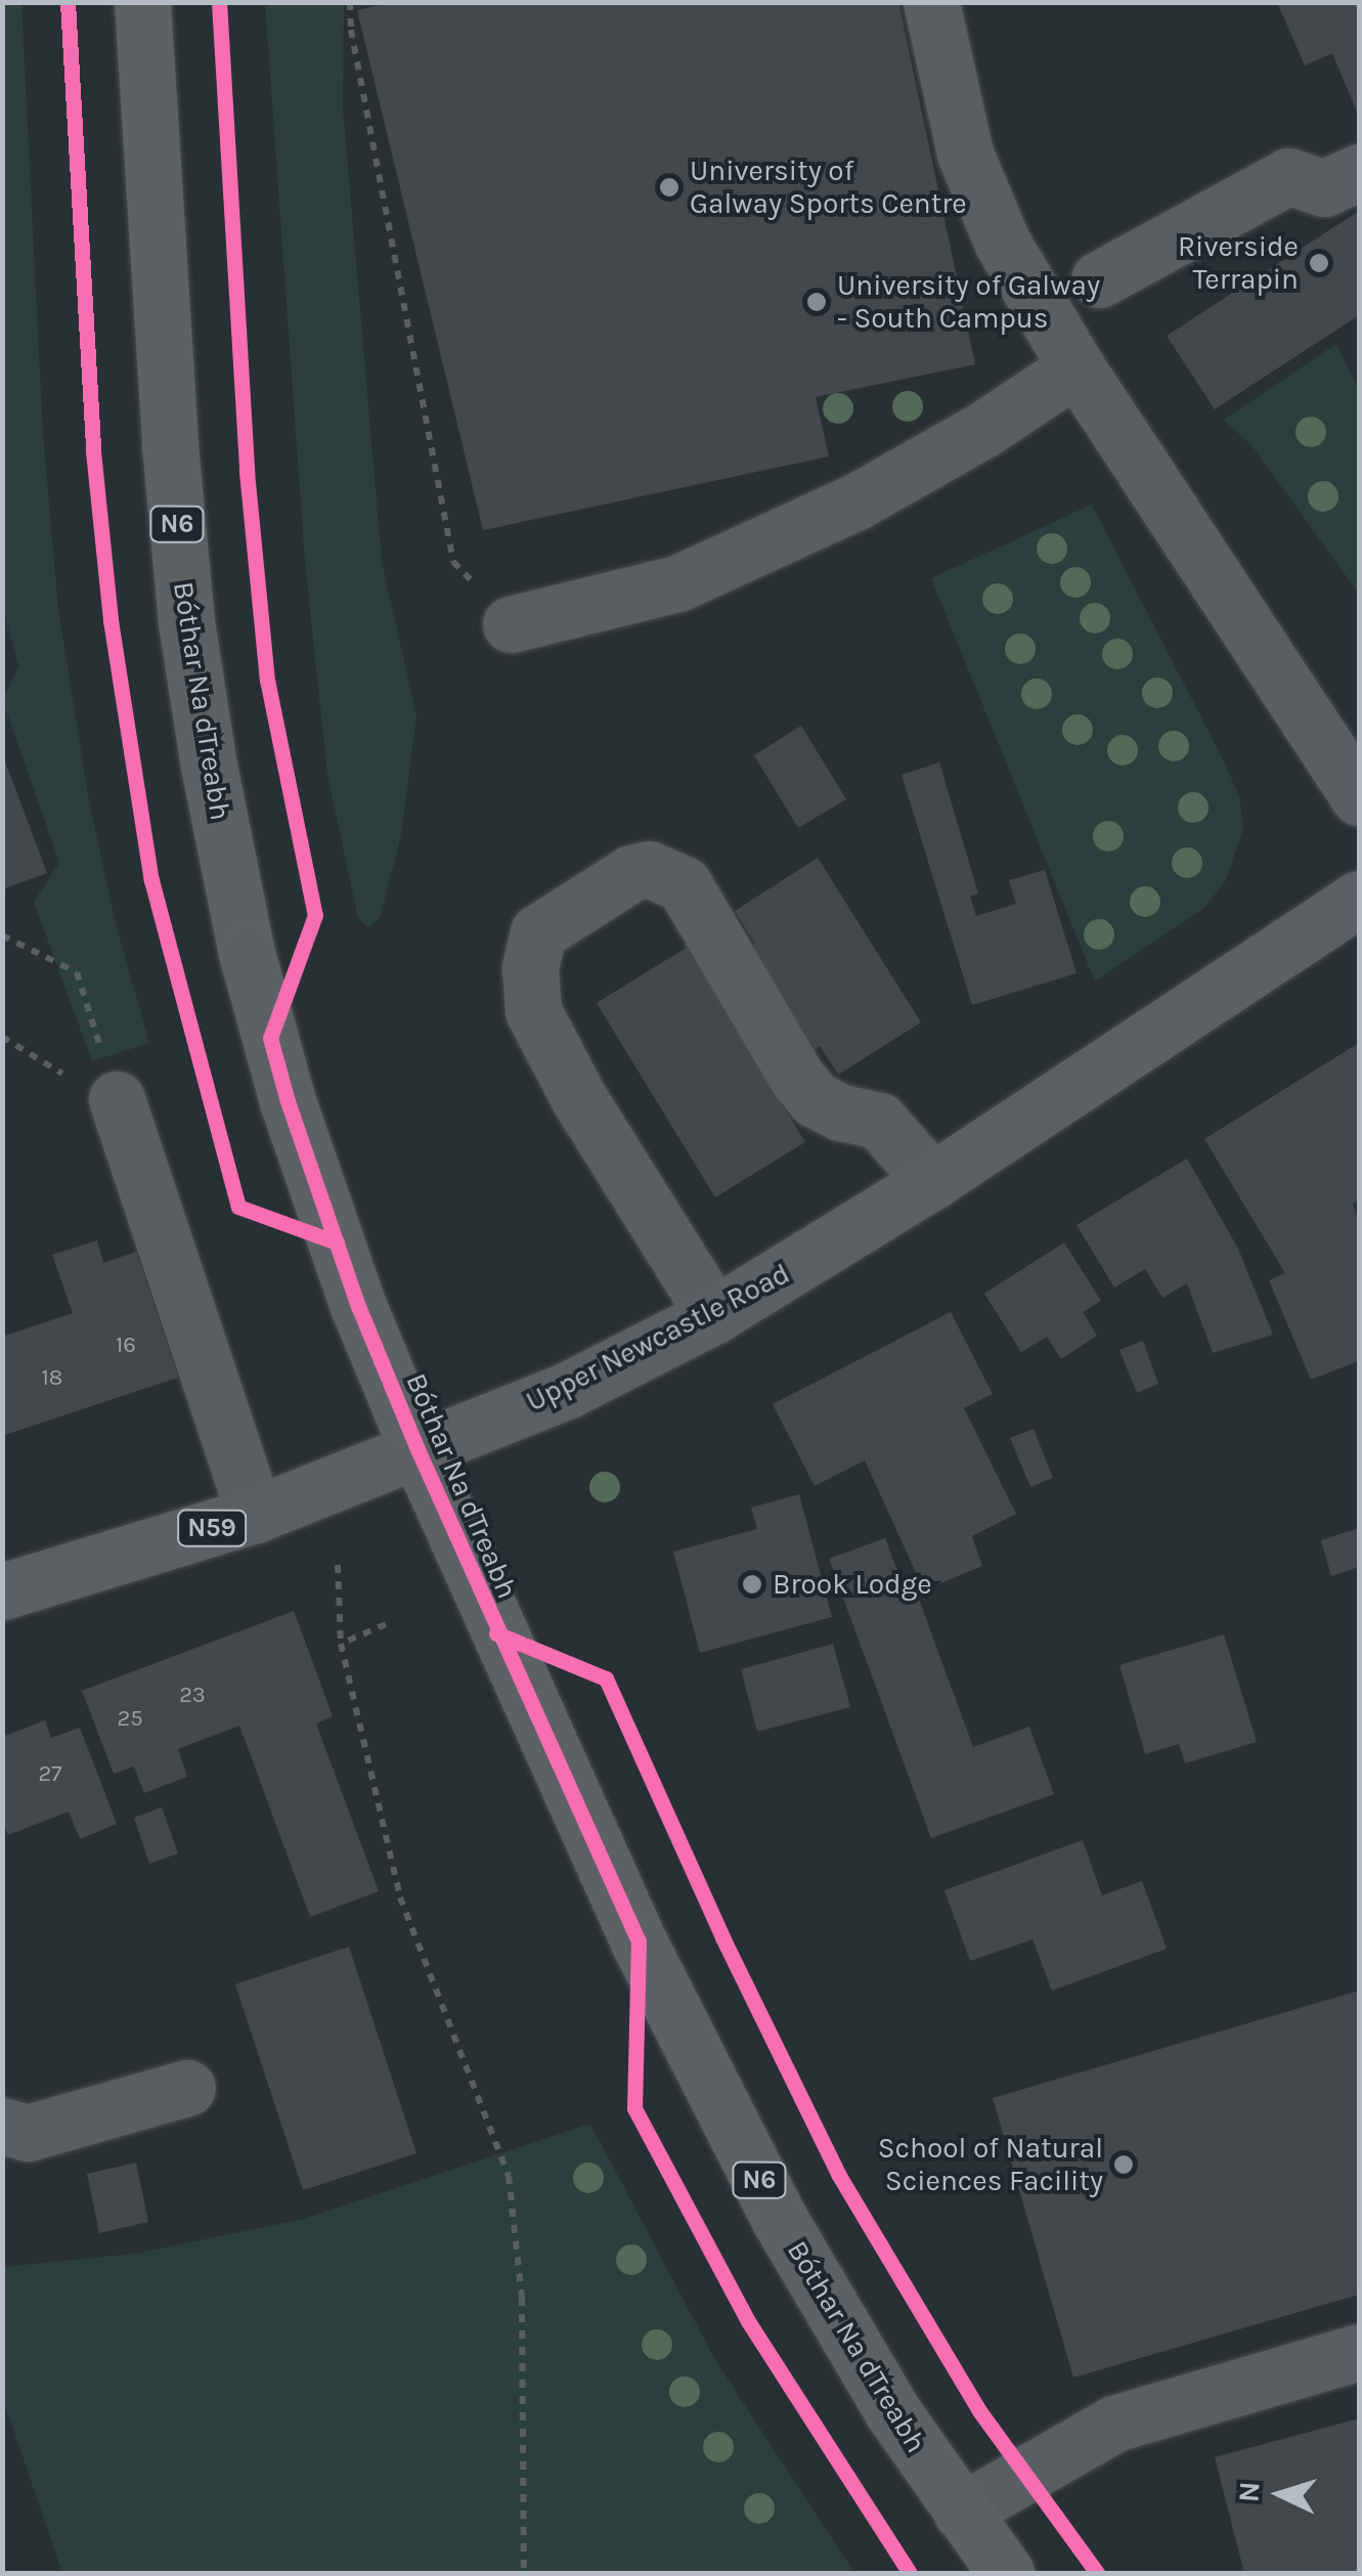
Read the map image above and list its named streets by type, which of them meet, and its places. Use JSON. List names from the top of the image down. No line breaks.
{"streets":{"highway":["N6","Bóthar Na dTreabh"],"main road":["Upper Newcastle Road","N59"]},"crossings":[["Bóthar Na dTreabh","Upper Newcastle Road"]],"places":["University of Galway Sports Centre","Riverside Terrapin","University of Galway - South Campus","Brook Lodge","School of Natural Sciences Facility"],"house_numbers":["16","18","23","25","27"],"north":"left"}
